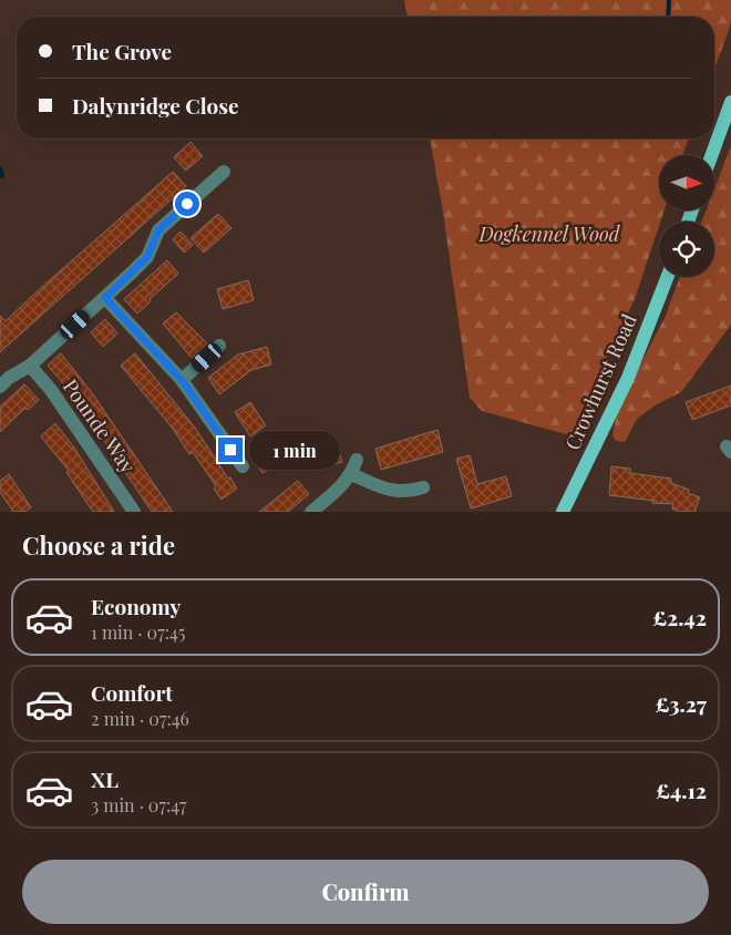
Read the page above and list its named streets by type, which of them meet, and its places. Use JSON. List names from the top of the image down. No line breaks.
{"streets":{"main road":["Crowhurst Road"],"street":["Pounde Way"]},"parks":["Dogkennel Wood"],"north":"right","page":{"banner":["The Grove","Dalynridge Close"],"bubble":"1 min","heading":"Choose a ride","list":[{"name":"Economy","note":"1 min · 07:45","value":"£2.42"},{"name":"Comfort","note":"2 min · 07:46","value":"£3.27"},{"name":"XL","note":"3 min · 07:47","value":"£4.12"}],"buttons":"Confirm"}}
